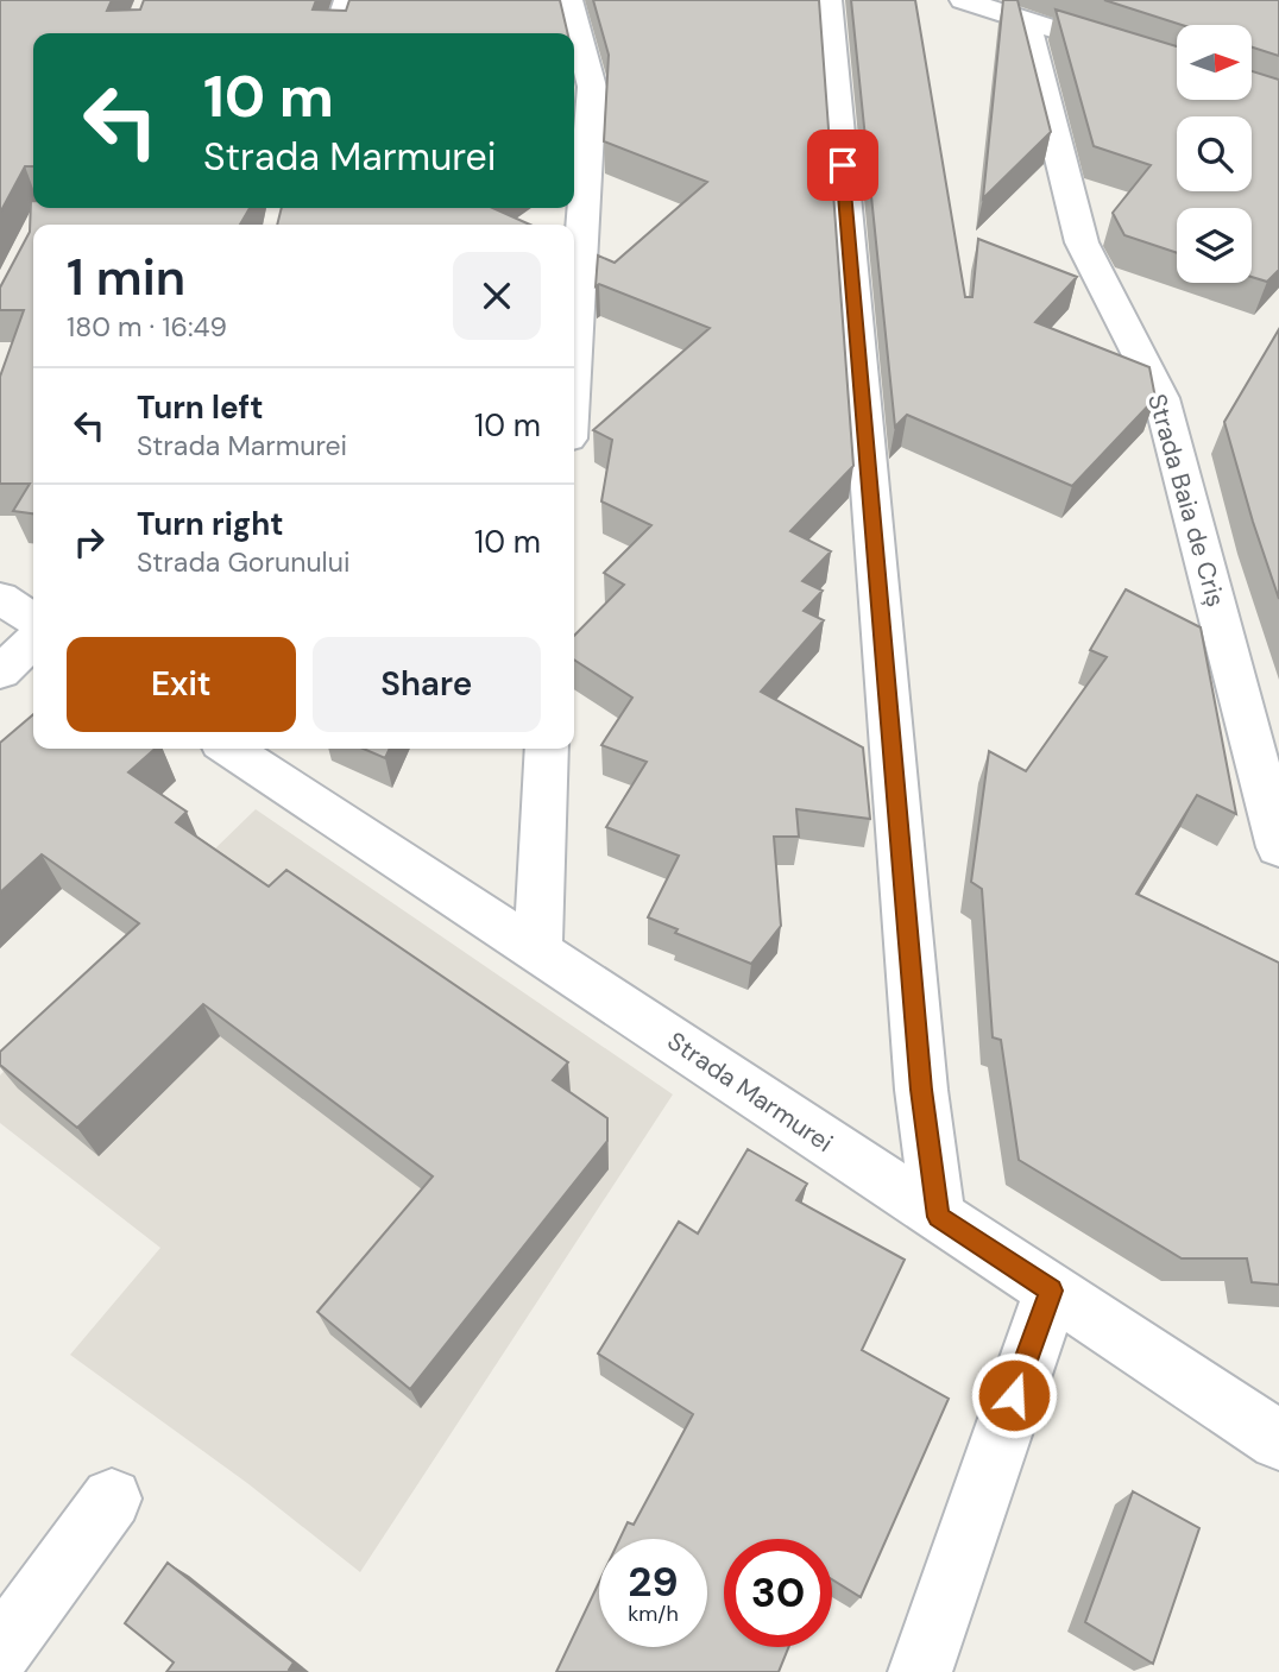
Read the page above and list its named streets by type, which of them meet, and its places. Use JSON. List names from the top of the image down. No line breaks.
{"streets":{"street":["Strada Baia de Criș","Strada Marmurei"]},"north":"right","page":{"turn":["10 m","Strada Marmurei"],"heading":["1 min","180 m · 16:49"],"list":[{"name":"Turn left","note":"Strada Marmurei","value":"10 m"},{"name":"Turn right","note":"Strada Gorunului","value":"10 m"}],"buttons":["Exit","Share"],"speed":"29 km/h","limit":"30"}}
